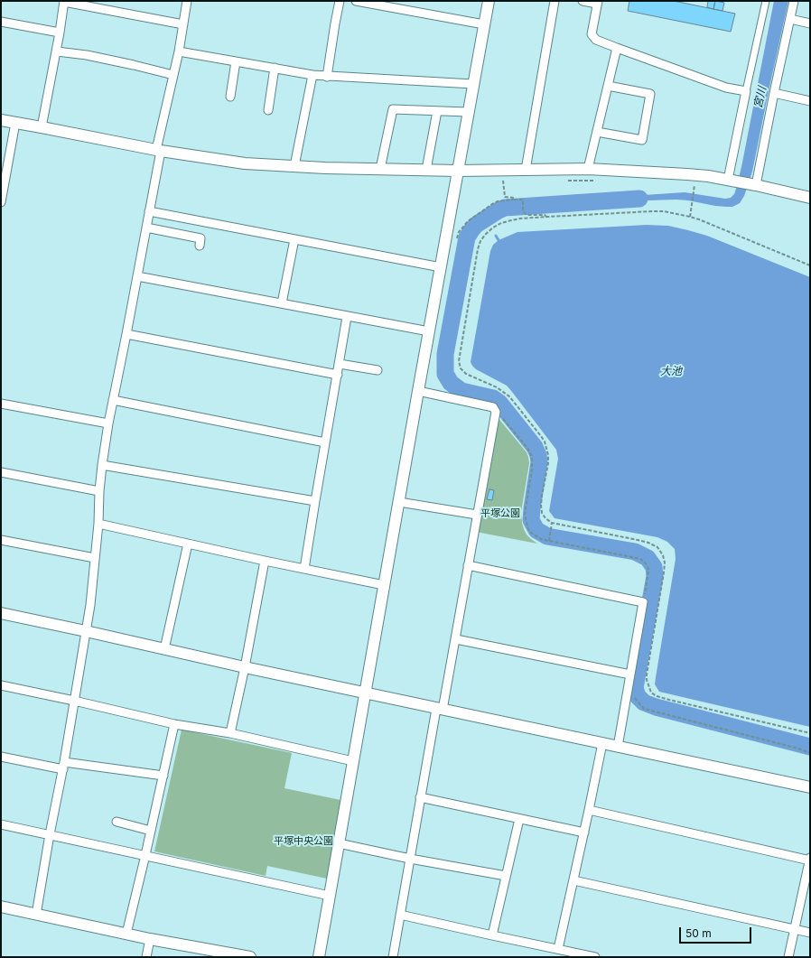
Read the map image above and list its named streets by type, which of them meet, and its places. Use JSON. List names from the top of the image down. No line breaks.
{"water":["宮川","大池"],"parks":["平塚公園","平塚中央公園"],"scale_bar":"50 m"}
